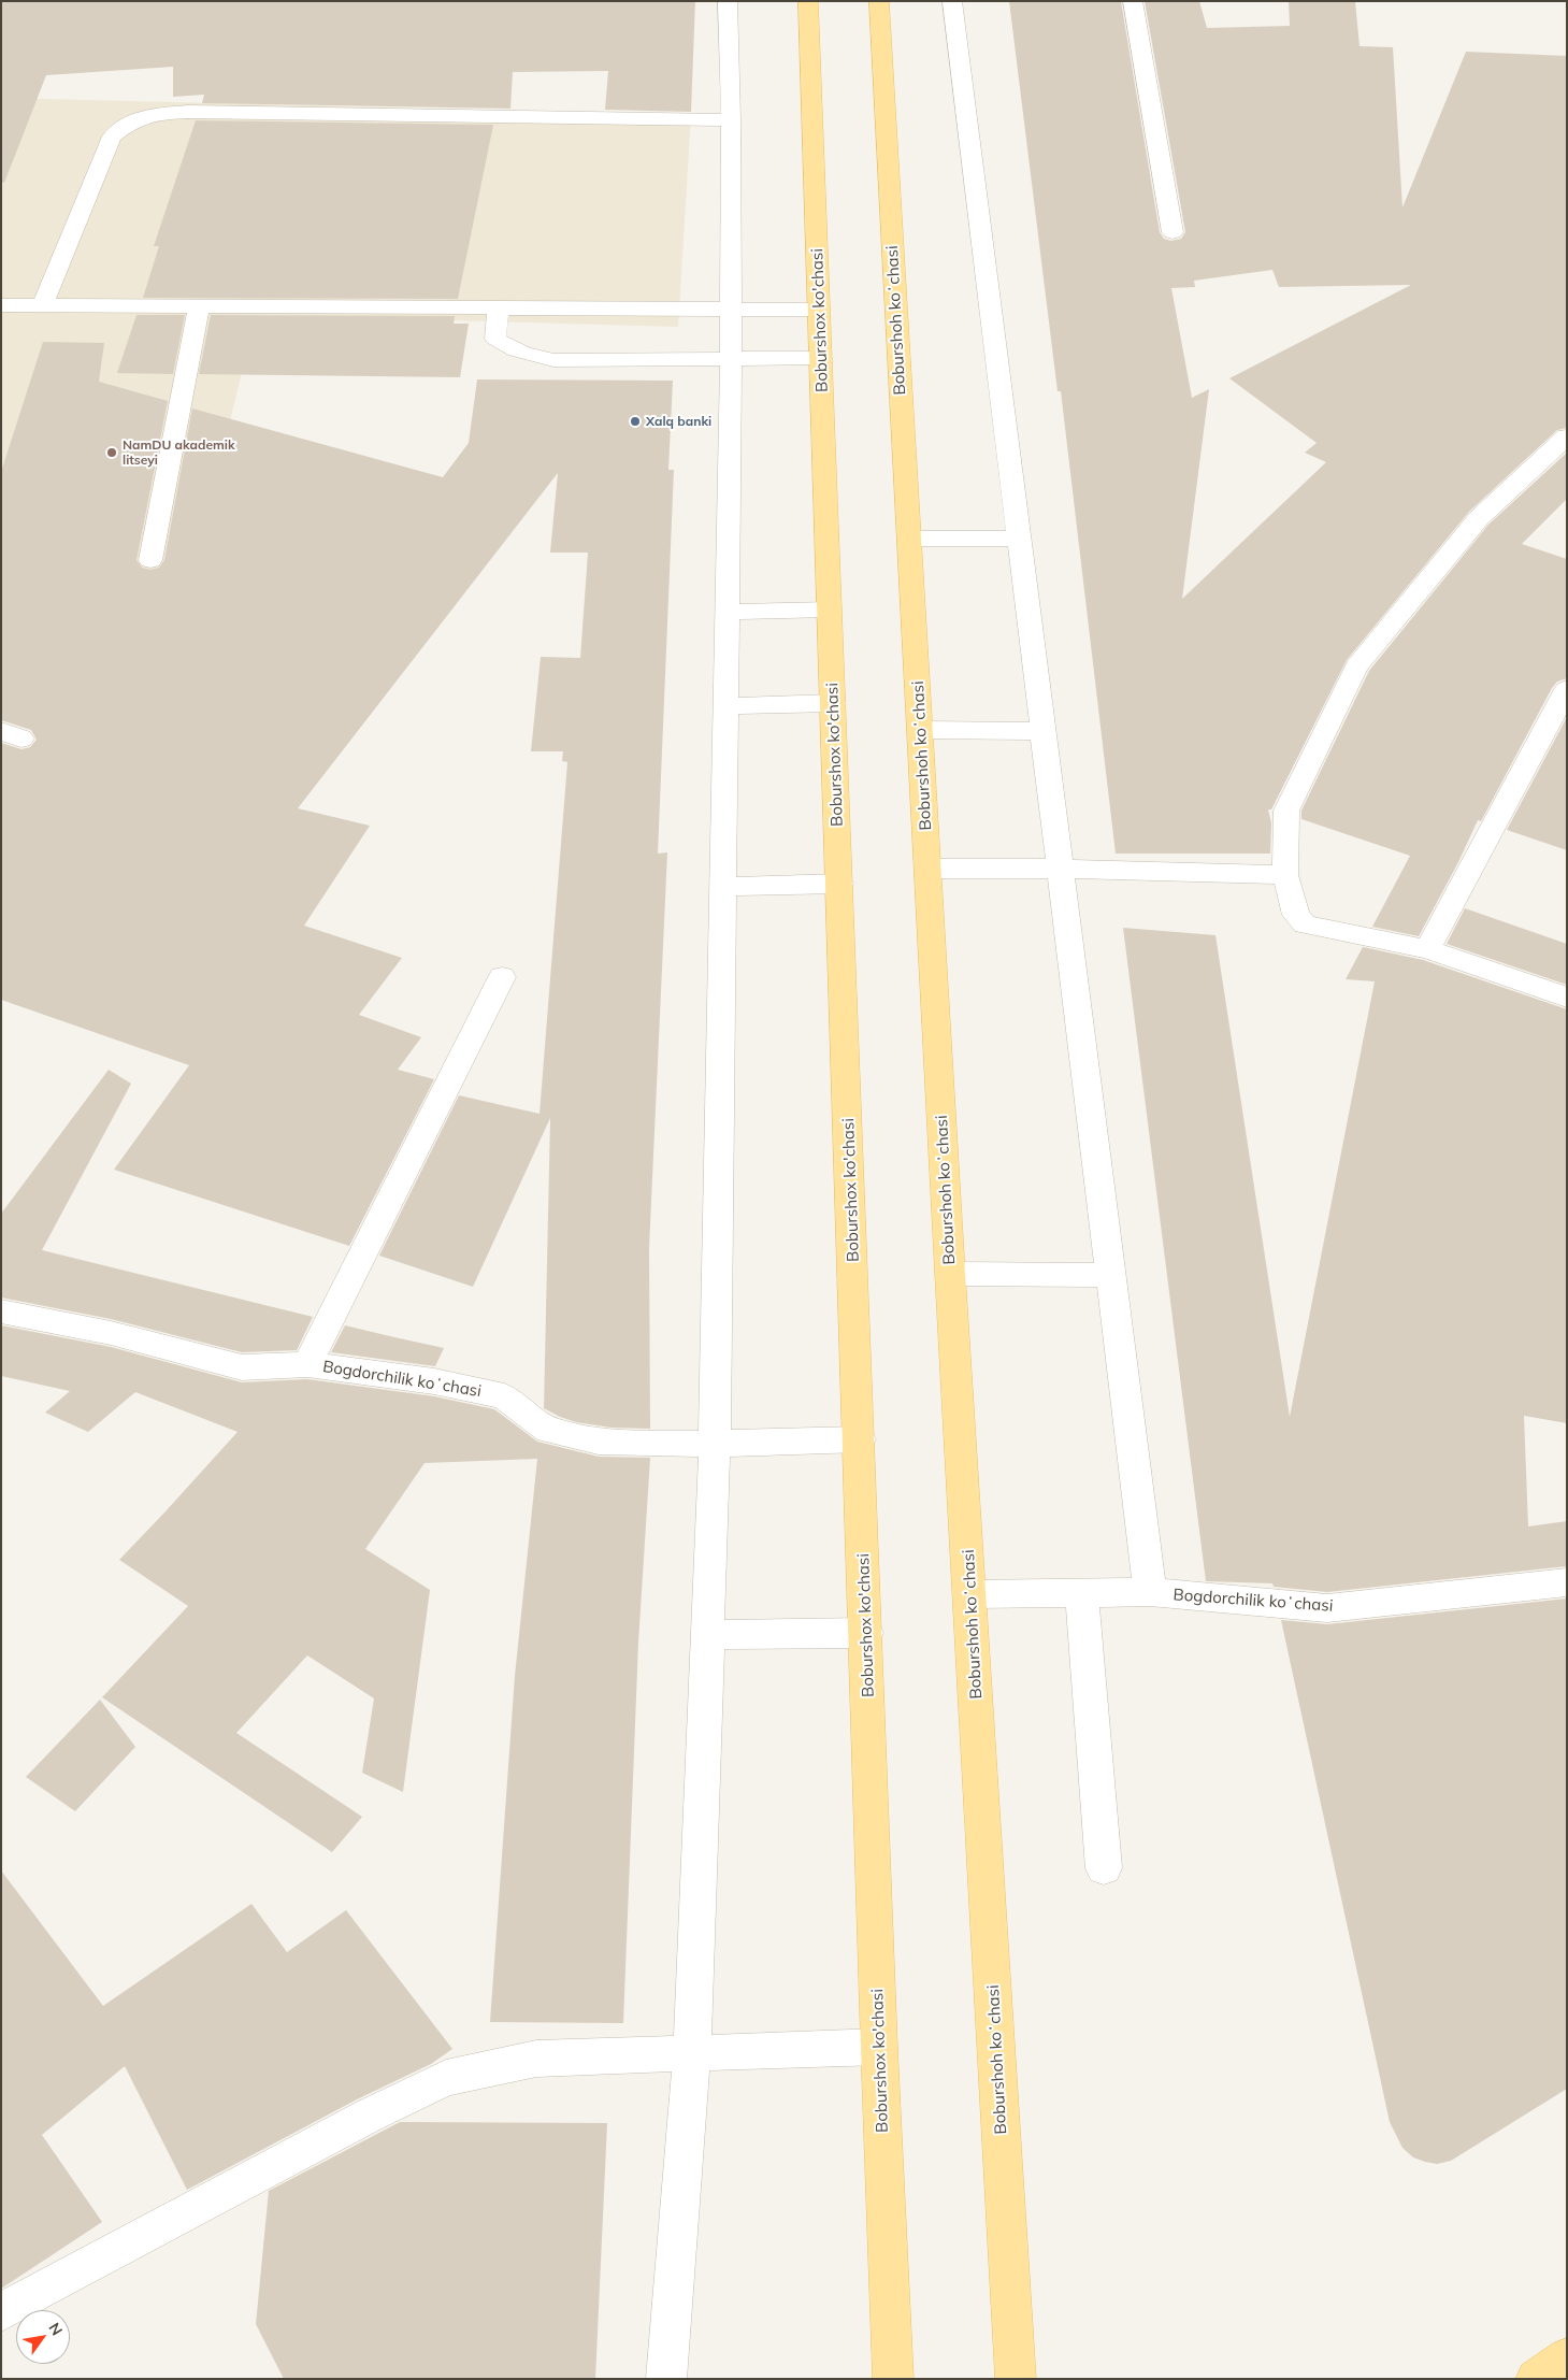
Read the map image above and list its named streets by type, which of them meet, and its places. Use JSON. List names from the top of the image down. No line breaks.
{"streets":{"main road":["Boburshox ko'chasi","Boburshoh koʻchasi"],"street":["Bogdorchilik koʻchasi"]},"crossings":[["Boburshox ko'chasi","Bogdorchilik koʻchasi"],["Boburshoh koʻchasi","Bogdorchilik koʻchasi"]],"places":["Xalq banki","NamDU akademik litseyi"],"north":"top right"}
